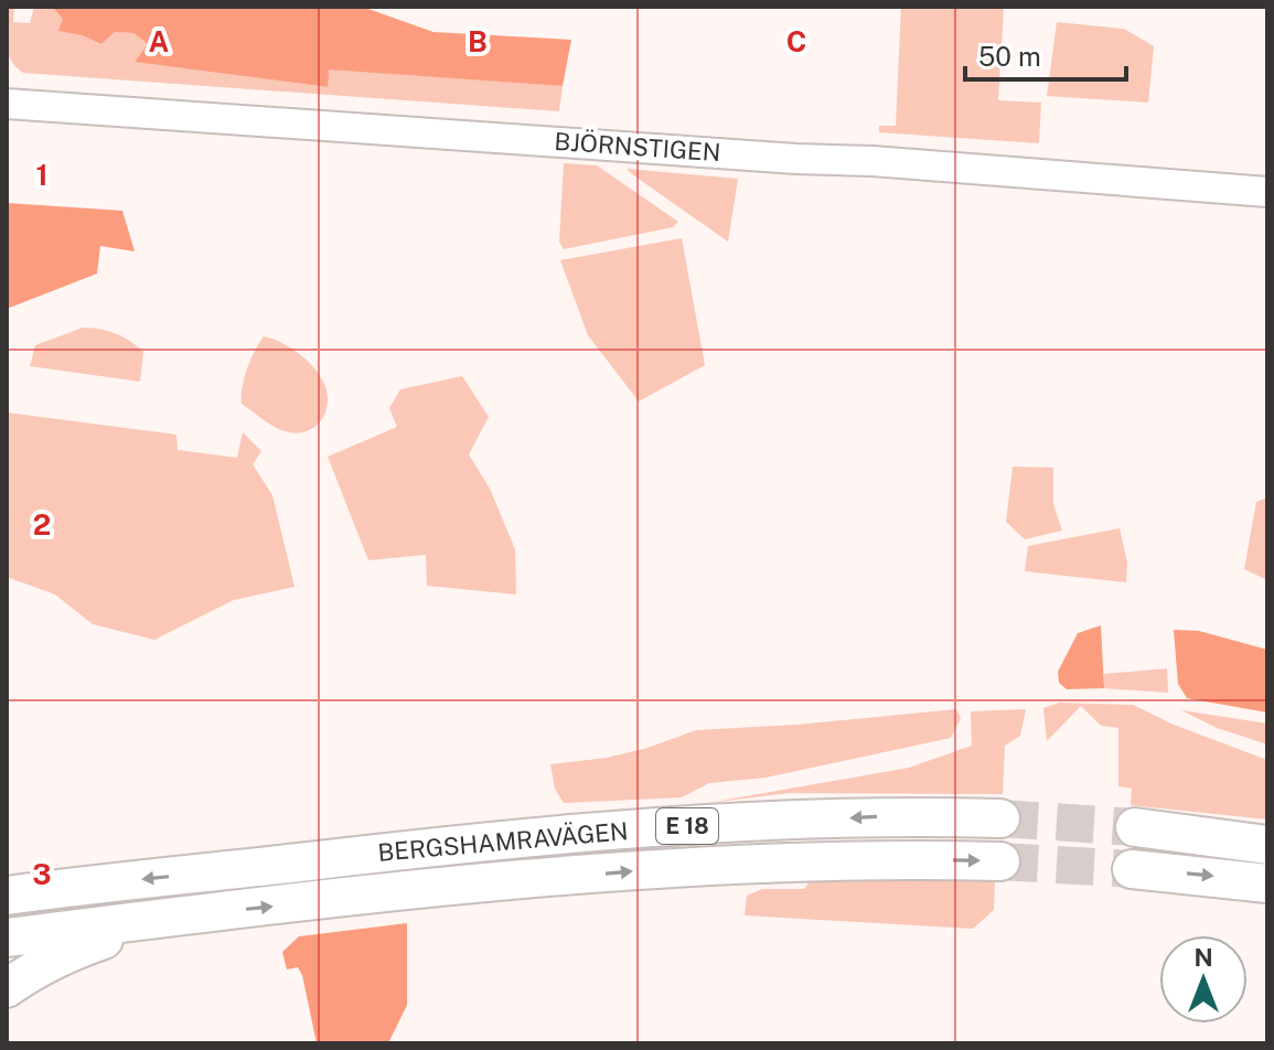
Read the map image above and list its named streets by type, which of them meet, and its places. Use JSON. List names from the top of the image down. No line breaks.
{"streets":{"highway":["E 18","BERGSHAMRAVÄGEN"],"street":["BJÖRNSTIGEN"]},"scale_bar":"50 m","north":"top","grid":{"columns":["A","B","C"],"rows":["1","2","3"]}}
